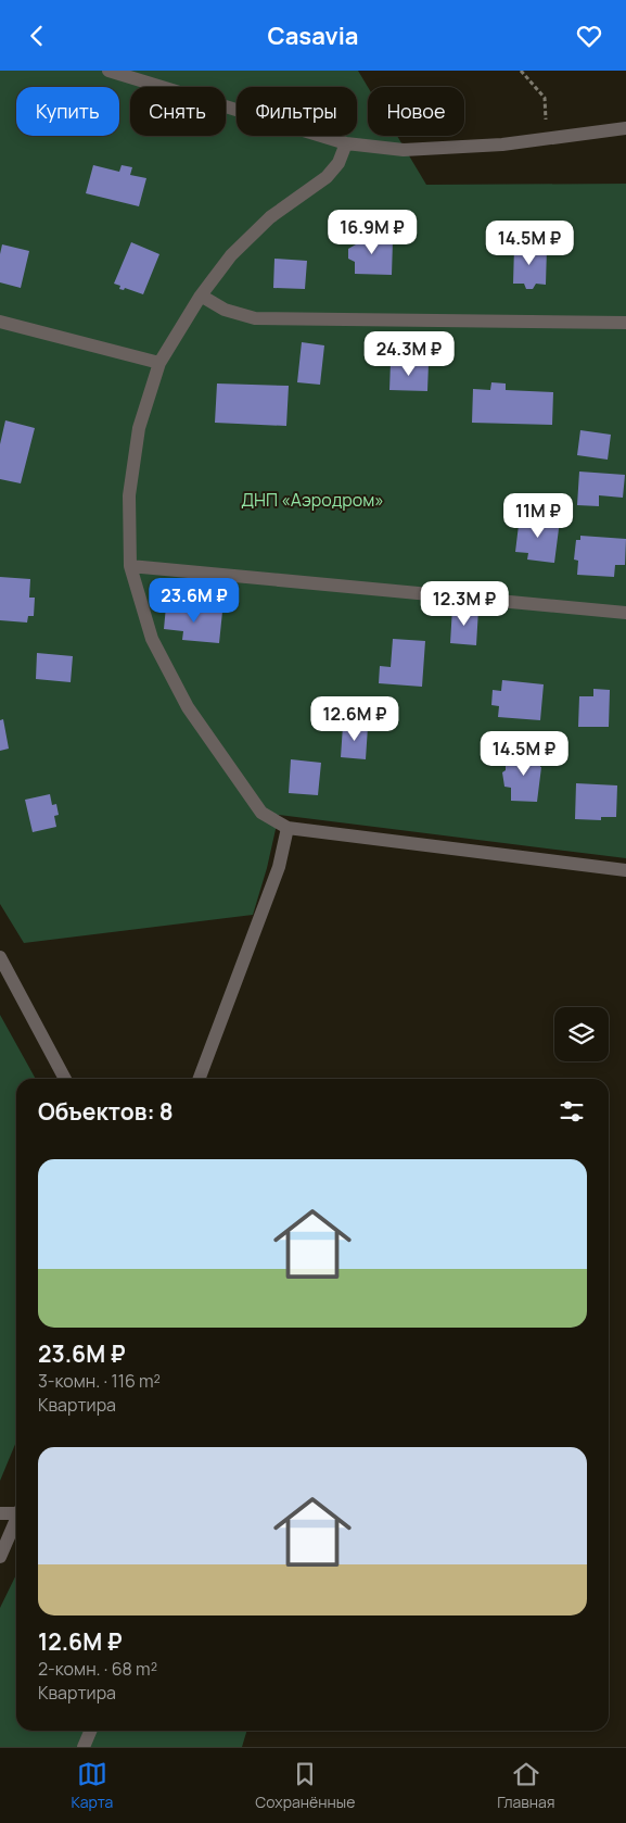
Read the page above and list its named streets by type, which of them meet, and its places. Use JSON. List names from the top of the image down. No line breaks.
{"parks":["ДНП «Аэродром»"],"page":{"header":"Casavia","chip":["Купить","Снять","Фильтры","Новое"],"price":["16.9M ₽","14.5M ₽","24.3M ₽","11M ₽","23.6M ₽","12.3M ₽","12.6M ₽","14.5M ₽"],"heading":"Объектов: 8","list":[{"name":"23.6M ₽","note":"3-комн. · 116 m² · Квартира"},{"name":"12.6M ₽","note":"2-комн. · 68 m² · Квартира"}],"tabs":["Карта","Сохранённые","Главная"]}}
